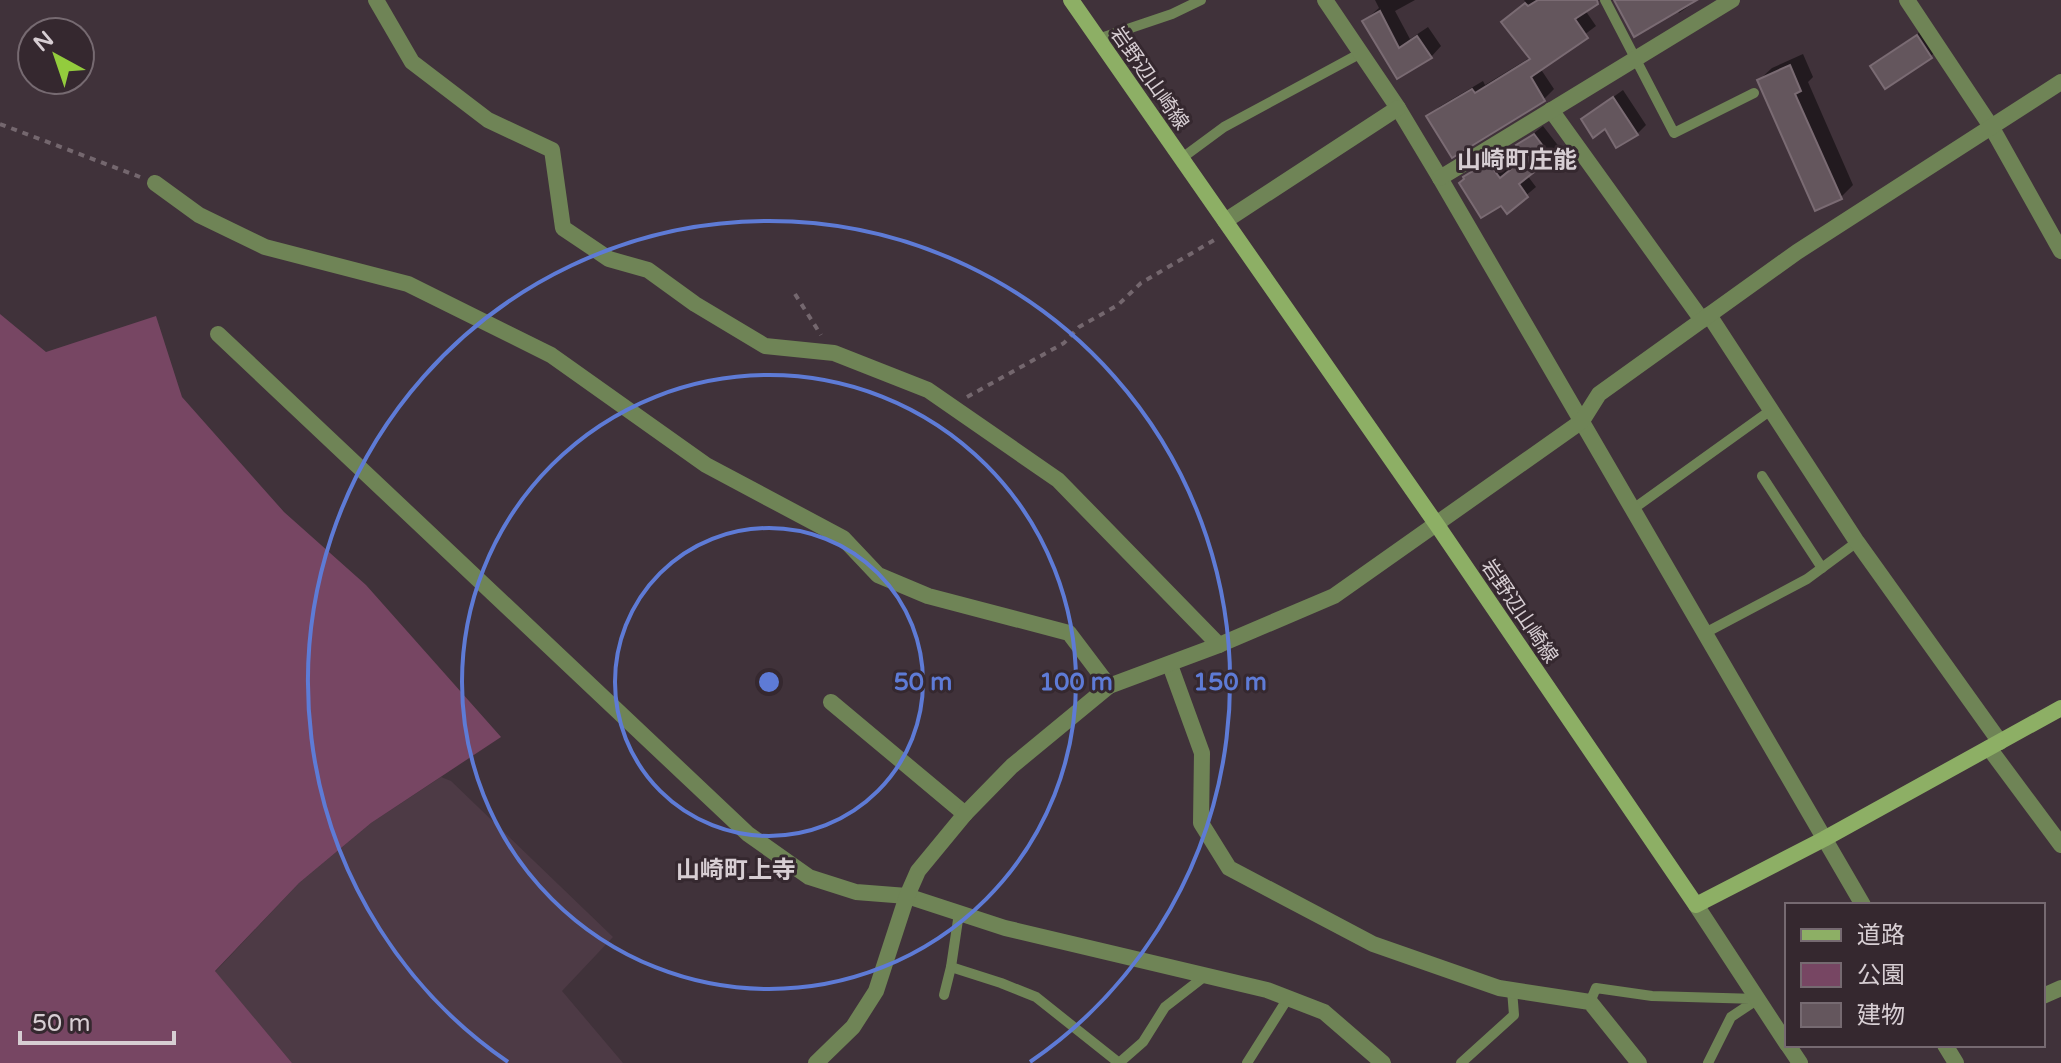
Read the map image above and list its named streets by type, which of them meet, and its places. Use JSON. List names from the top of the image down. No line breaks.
{"streets":{"main road":["岩野辺山崎線"]},"districts":["山崎町庄能","山崎町上寺"],"legend":["道路","公園","建物"],"scale_bar":"50 m","north":"top left","rings":["50 m","100 m","150 m"]}
